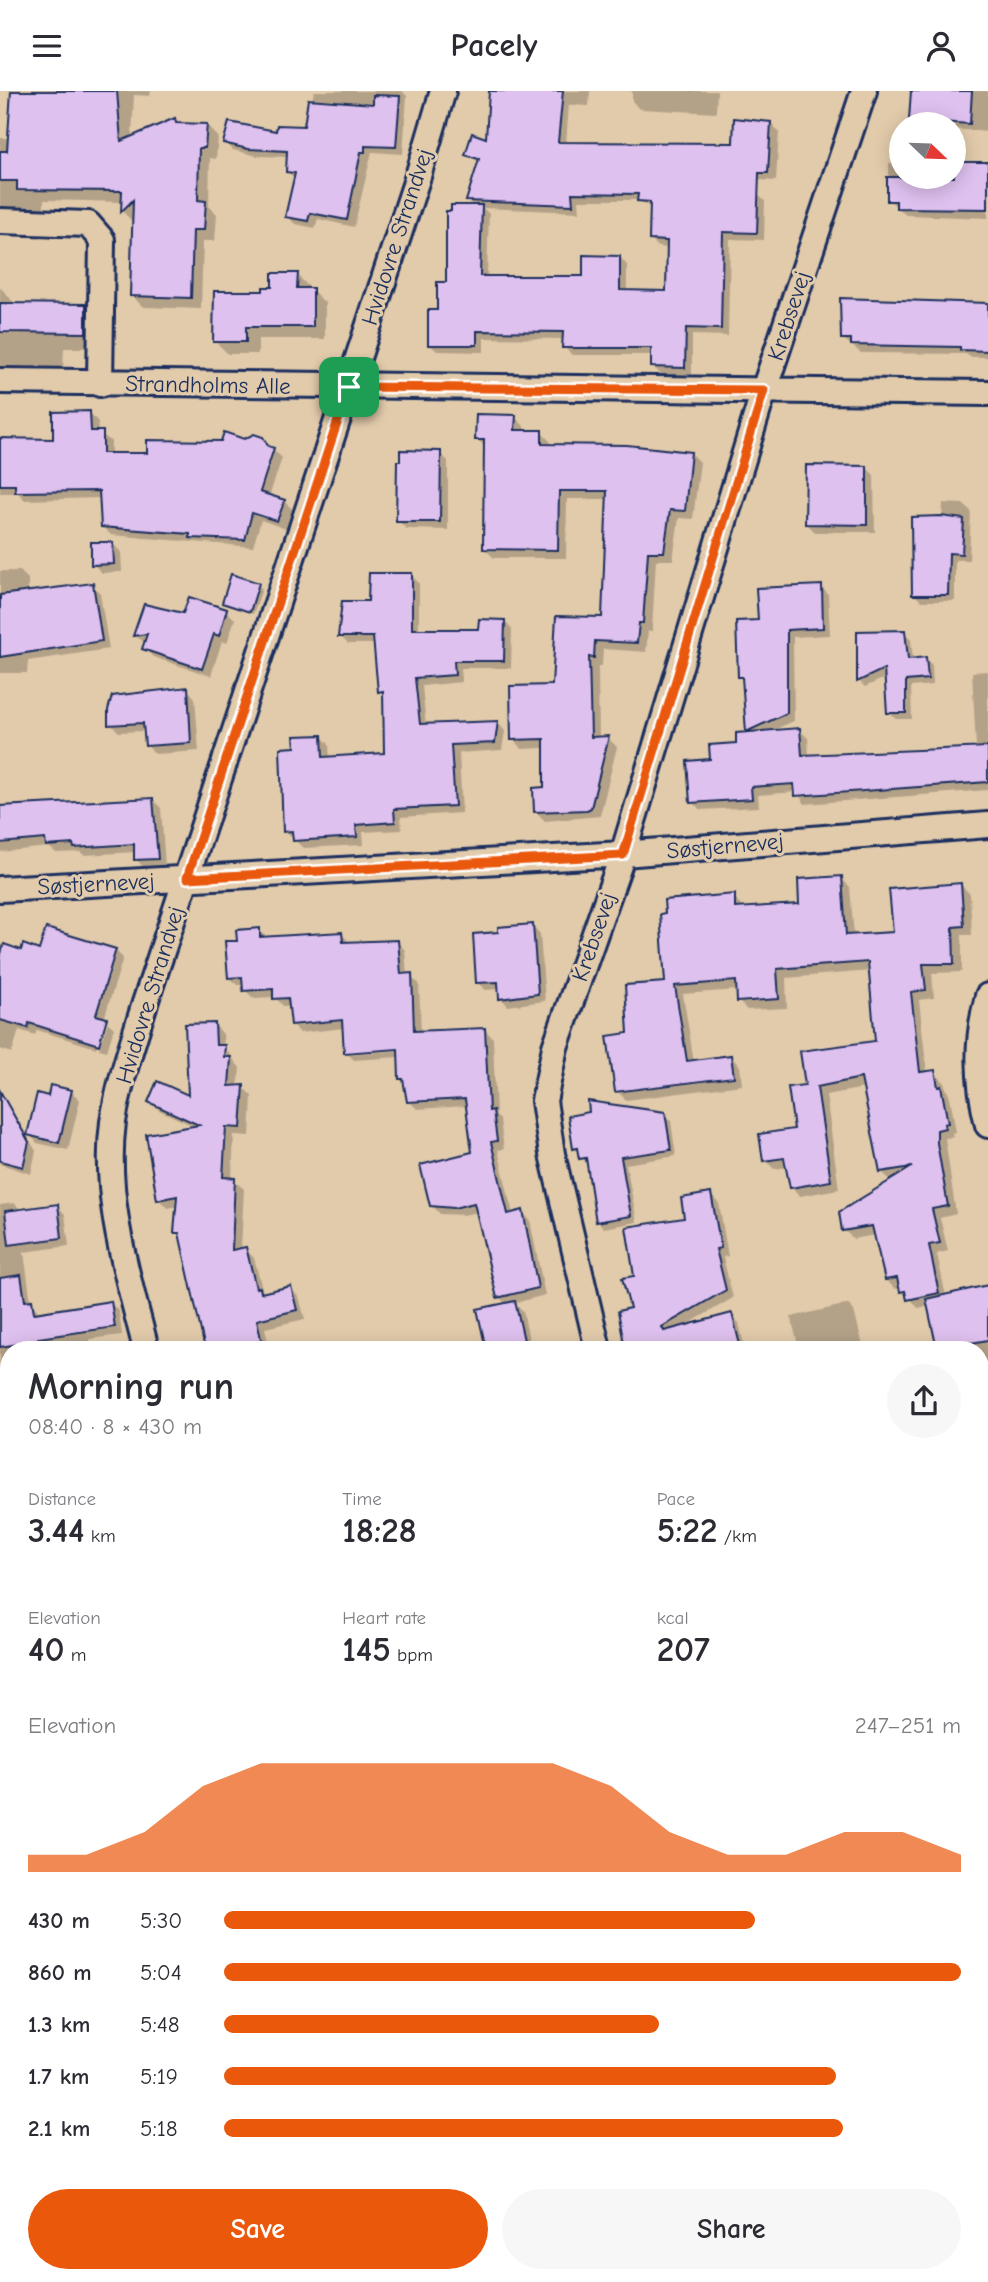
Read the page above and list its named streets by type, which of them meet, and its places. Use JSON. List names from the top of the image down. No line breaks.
{"streets":{"street":["Hvidovre Strandvej","Krebsevej","Strandholms Alle","Søstjernevej"]},"crossings":[["Hvidovre Strandvej","Strandholms Alle"],["Hvidovre Strandvej","Søstjernevej"],["Krebsevej","Strandholms Alle"],["Krebsevej","Søstjernevej"]],"north":"bottom right","page":{"header":"Pacely","heading":["Morning run","08:40 · 8 × 430 m"],"stats":[["Distance","3.44 km"],["Time","18:28"],["Pace","5:22 /km"],["Elevation","40 m"],["Heart rate","145 bpm"],["kcal","207"]],"chart":["Elevation","247–251 m"],"list":[{"name":"430 m","note":"5:30"},{"name":"860 m","note":"5:04"},{"name":"1.3 km","note":"5:48"},{"name":"1.7 km","note":"5:19"},{"name":"2.1 km","note":"5:18"}],"buttons":["Save","Share"]}}
